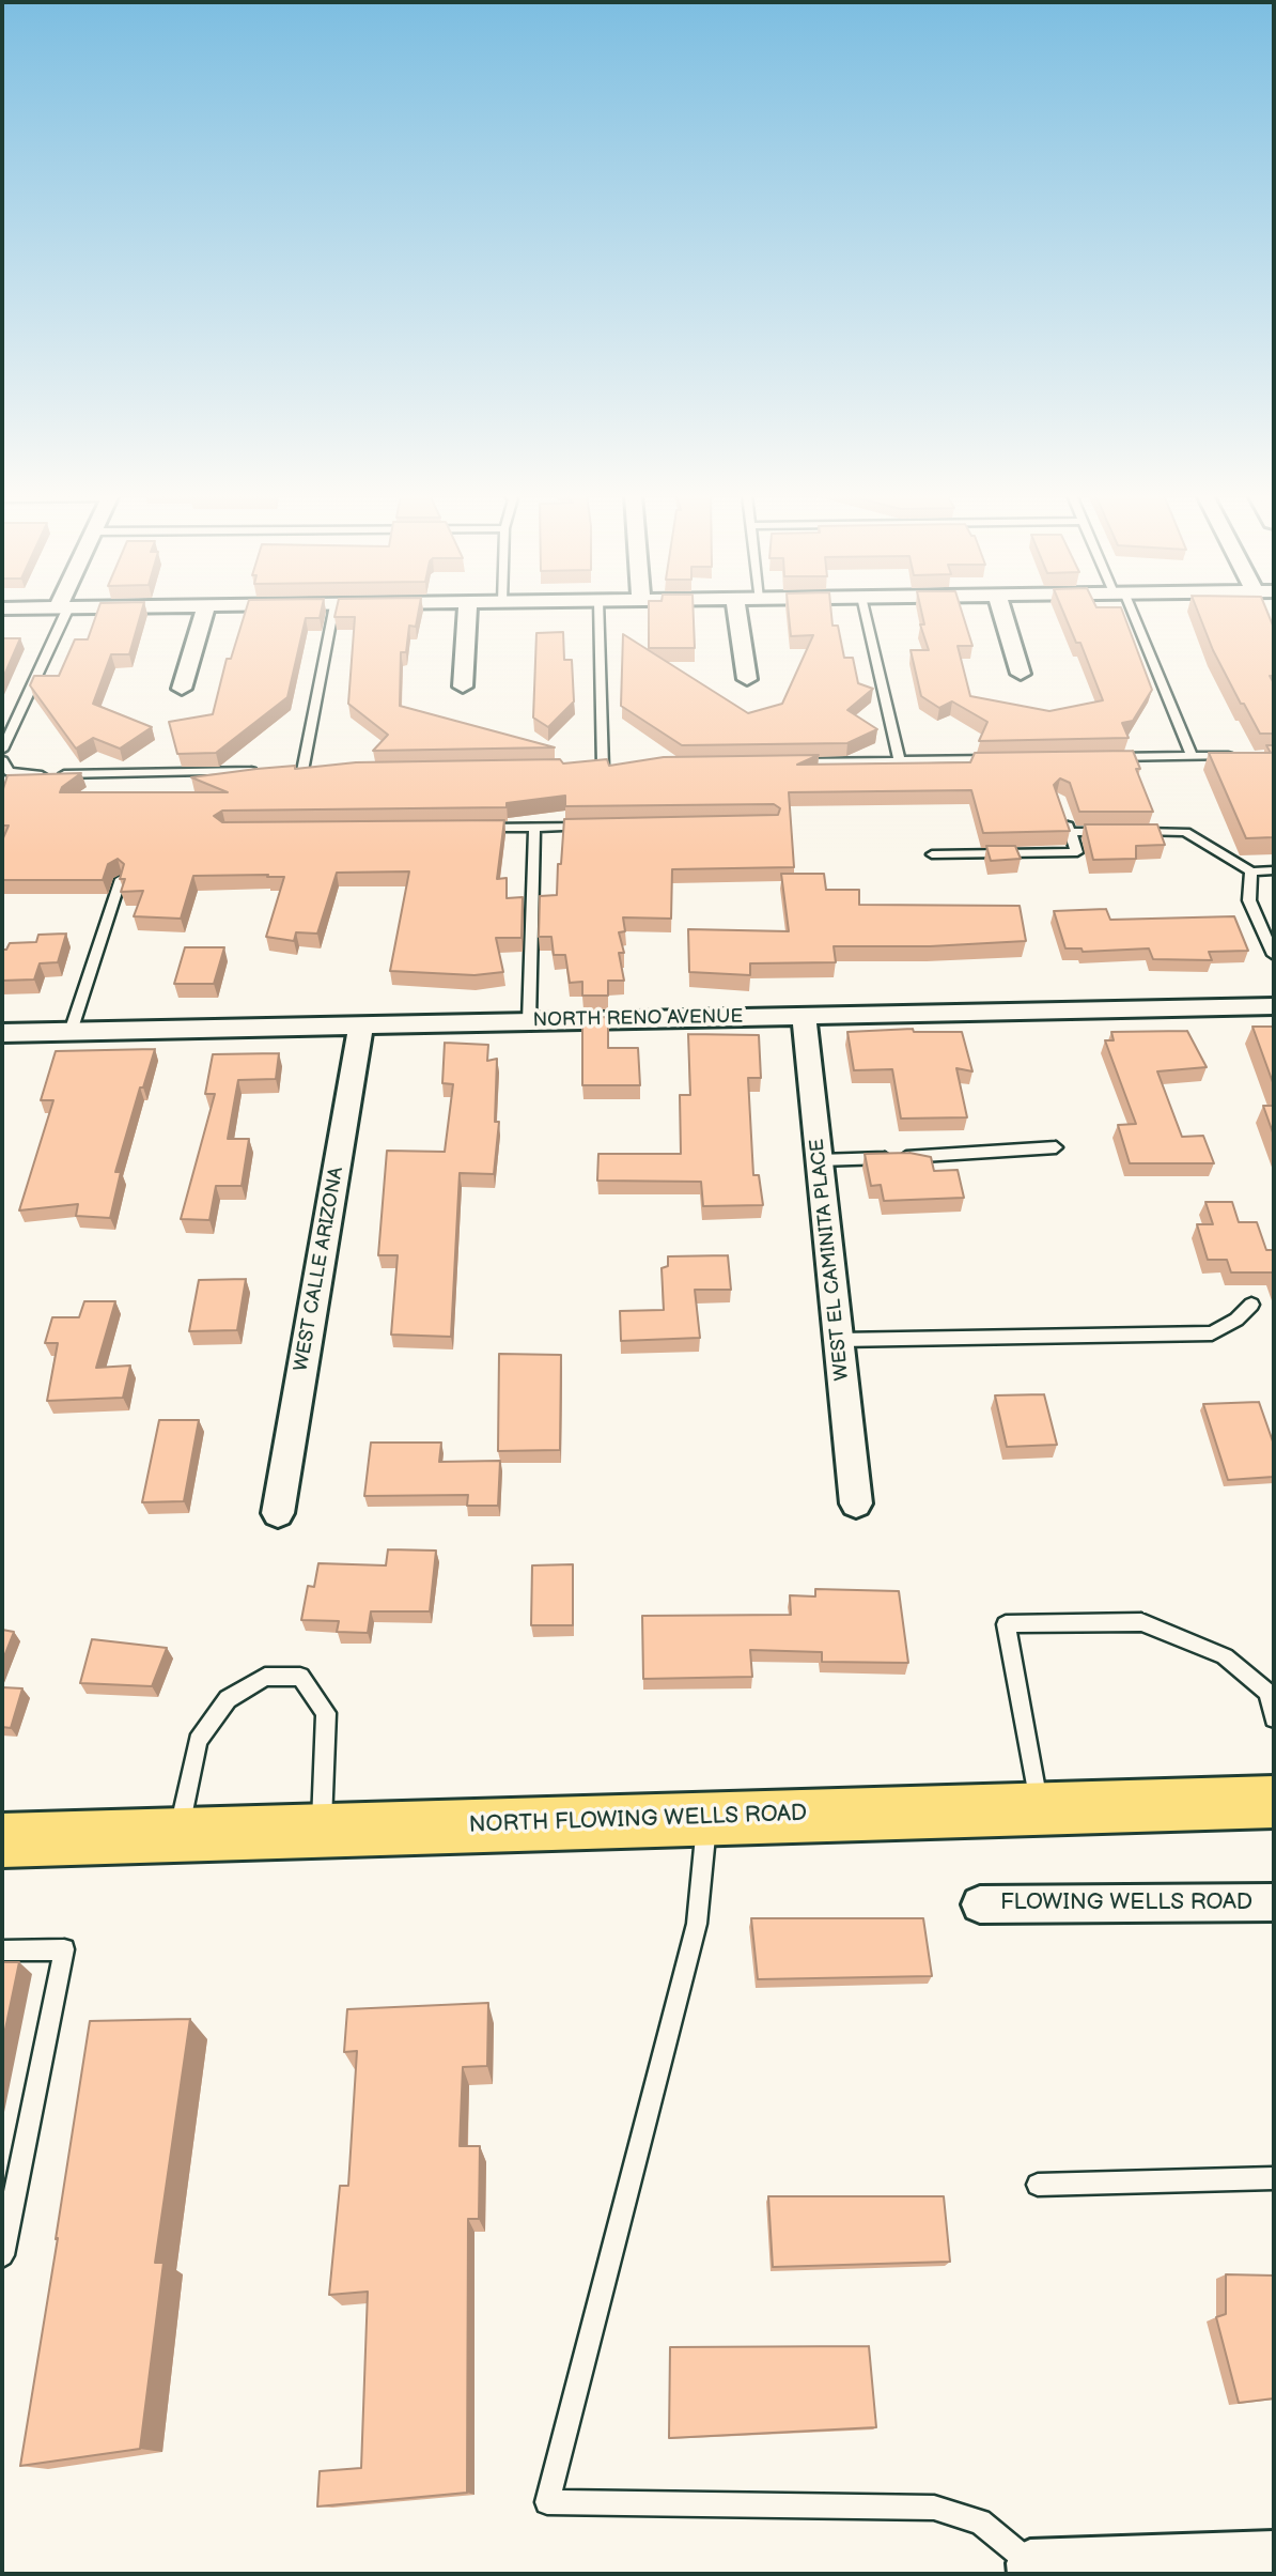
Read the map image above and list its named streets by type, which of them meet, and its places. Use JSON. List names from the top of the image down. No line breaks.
{"streets":{"main road":["NORTH FLOWING WELLS ROAD"],"street":["NORTH RENO AVENUE","WEST EL CAMINITA PLACE","WEST CALLE ARIZONA","FLOWING WELLS ROAD"]},"crossings":[["NORTH RENO AVENUE","WEST EL CAMINITA PLACE"],["NORTH RENO AVENUE","WEST CALLE ARIZONA"]]}
